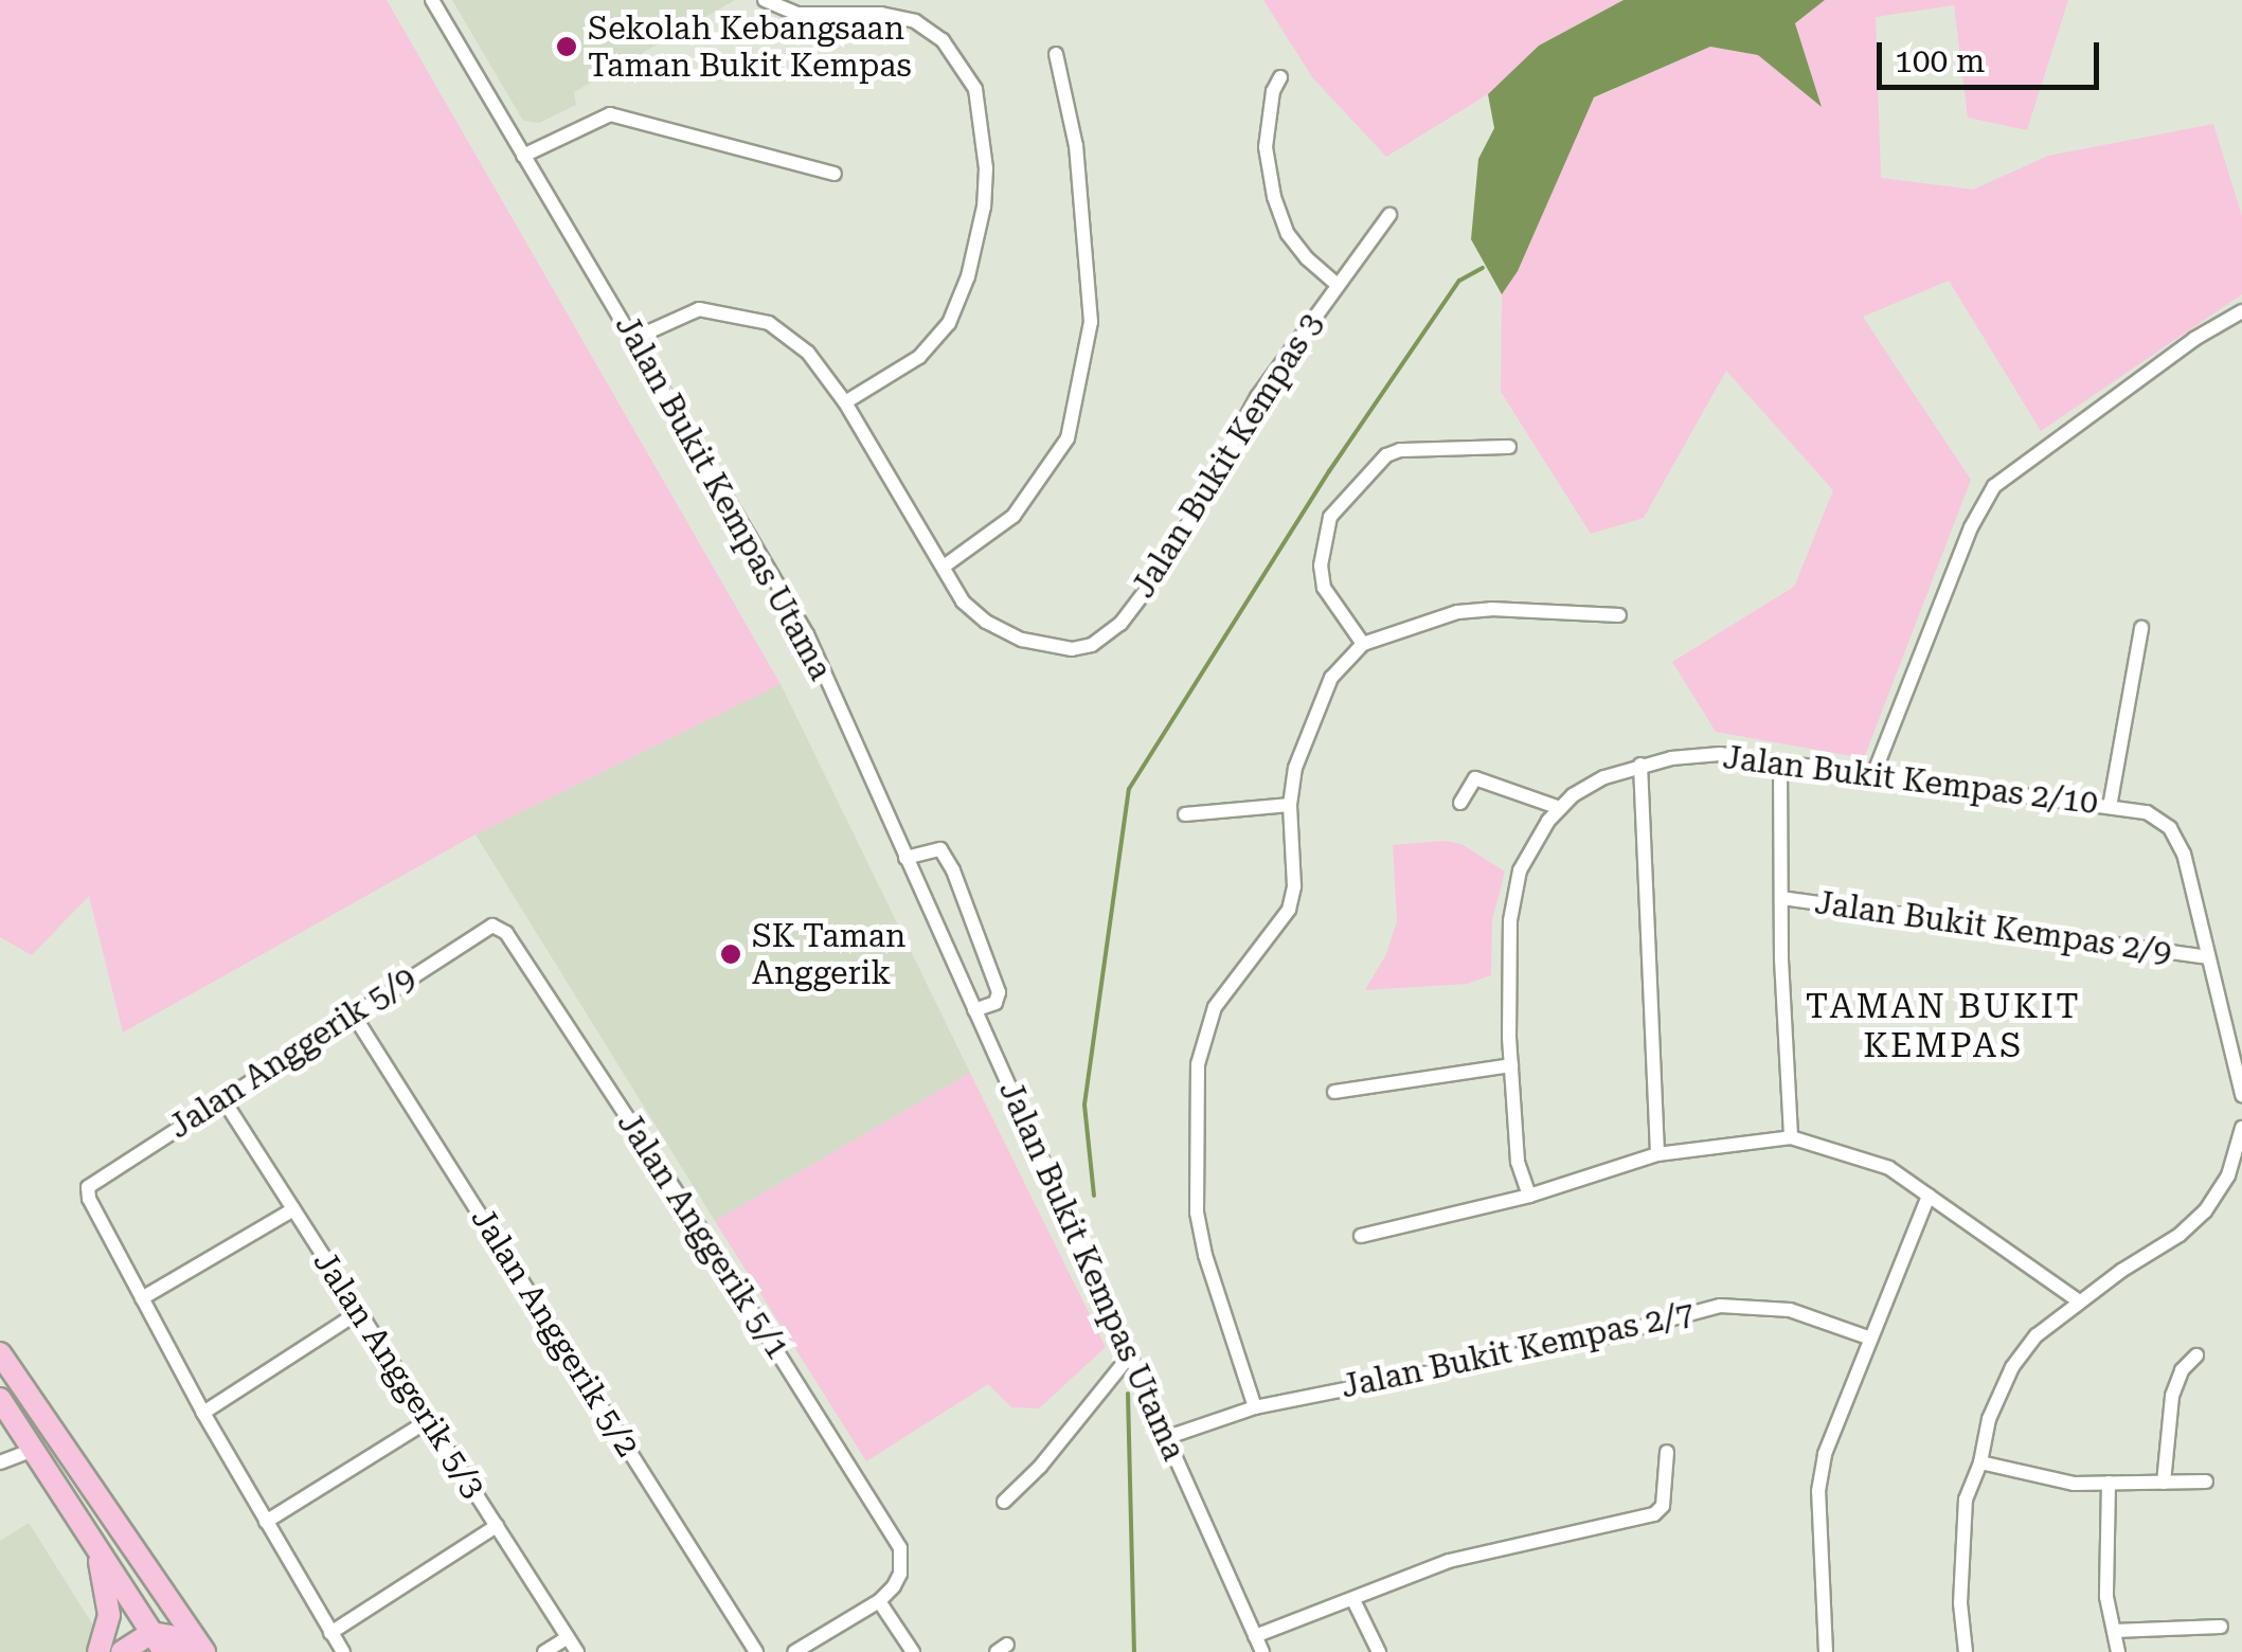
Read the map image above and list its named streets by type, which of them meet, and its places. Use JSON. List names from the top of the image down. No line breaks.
{"streets":{"street":["Jalan Bukit Kempas 3","Jalan Bukit Kempas Utama","Jalan Bukit Kempas 2/10","Jalan Bukit Kempas 2/9","Jalan Anggerik 5/9","Jalan Anggerik 5/1","Jalan Anggerik 5/2","Jalan Bukit Kempas 2/7","Jalan Anggerik 5/3"]},"crossings":[["Jalan Bukit Kempas 3","Jalan Bukit Kempas Utama"],["Jalan Bukit Kempas Utama","Jalan Bukit Kempas 2/7"],["Jalan Bukit Kempas 2/10","Jalan Bukit Kempas 2/9"],["Jalan Anggerik 5/9","Jalan Anggerik 5/1"],["Jalan Anggerik 5/9","Jalan Anggerik 5/2"],["Jalan Anggerik 5/9","Jalan Anggerik 5/3"]],"districts":["TAMAN BUKIT KEMPAS"],"places":["Sekolah Kebangsaan Taman Bukit Kempas","SK Taman Anggerik"],"scale_bar":"100 m"}
